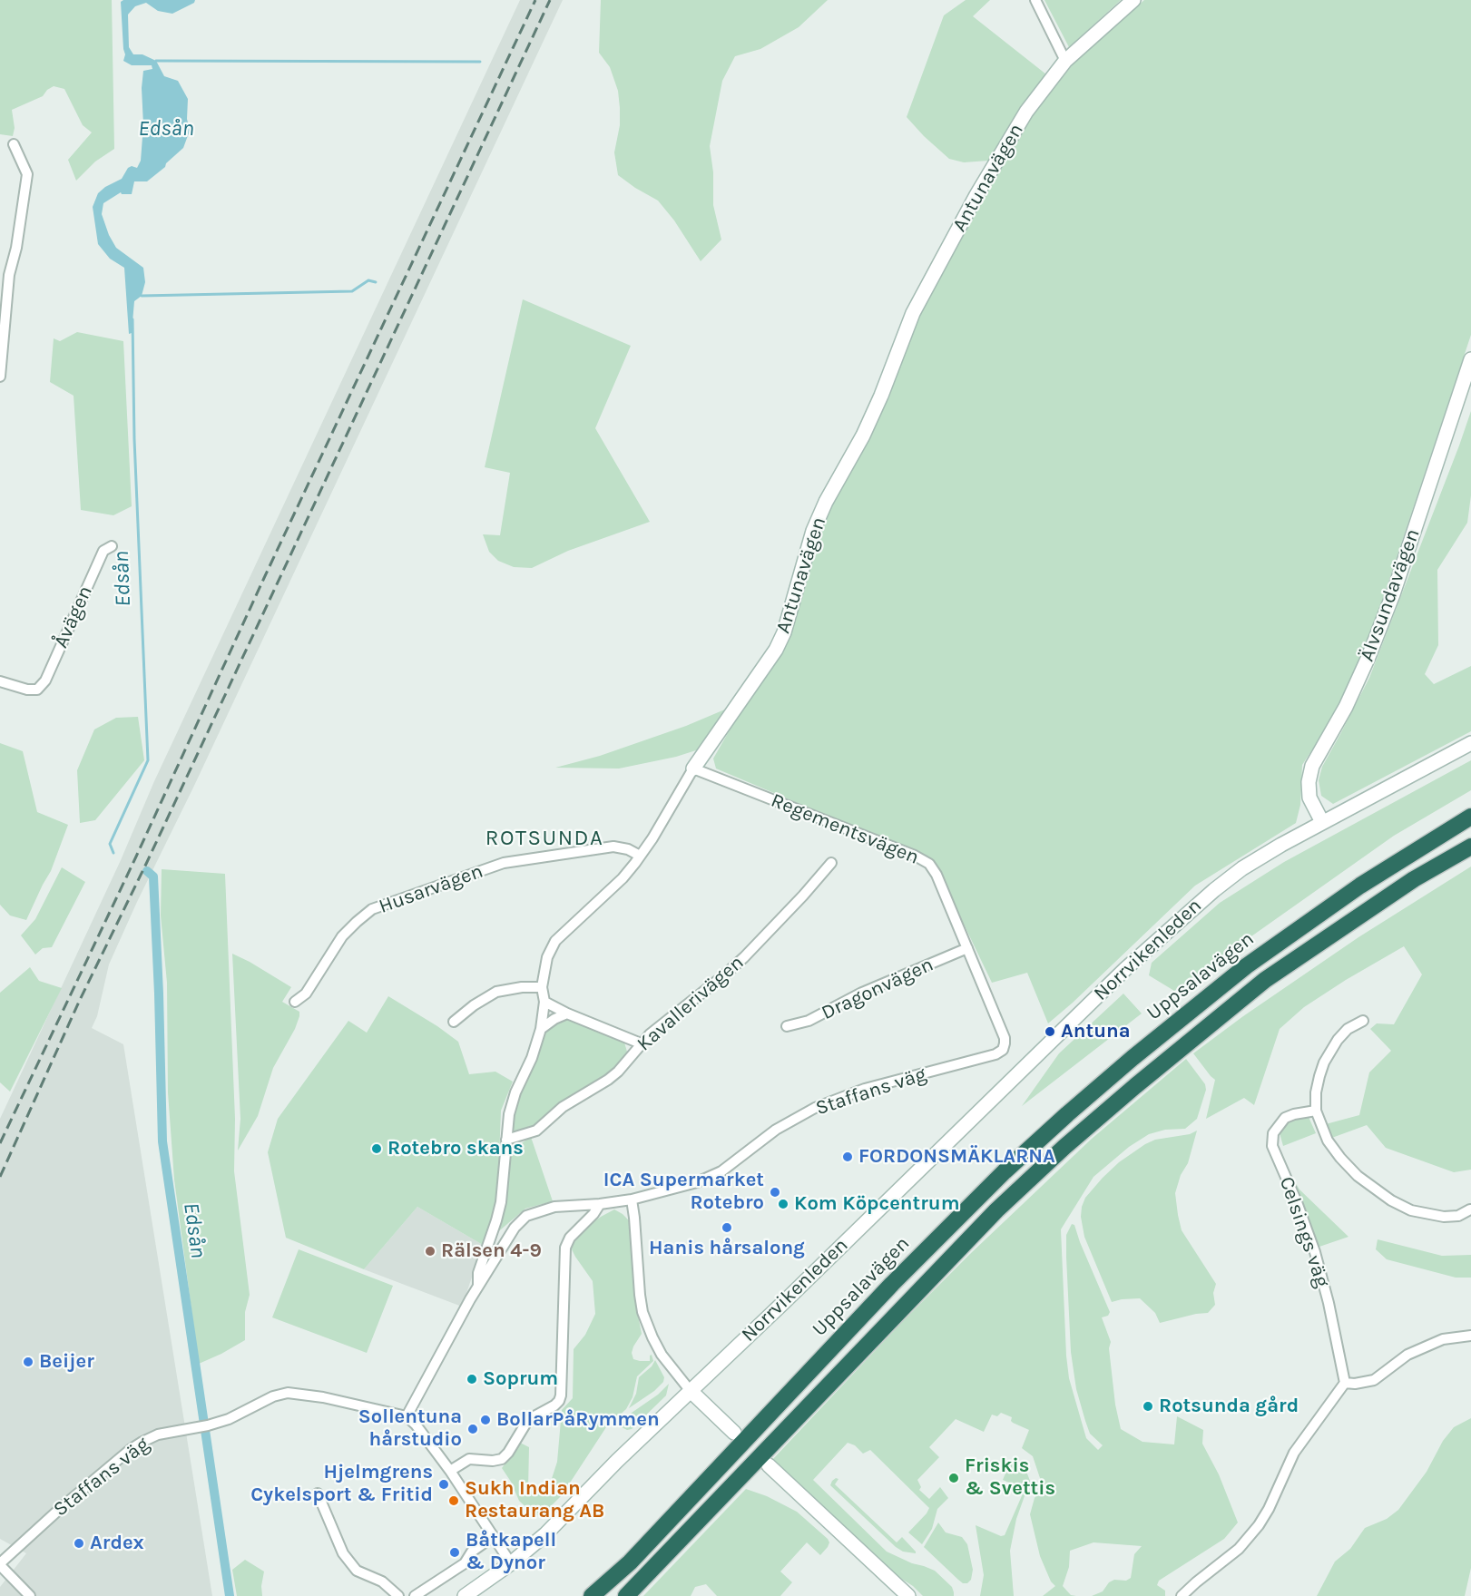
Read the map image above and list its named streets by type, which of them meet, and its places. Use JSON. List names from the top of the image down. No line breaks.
{"streets":{"highway":["Uppsalavägen"],"street":["Antunavägen","Älvsundavägen","Åvägen","Regementsvägen","Husarvägen","Norrvikenleden","Dragonvägen","Kavallerivägen","Staffans väg","Celsings väg"]},"crossings":[["Antunavägen","Regementsvägen"],["Antunavägen","Husarvägen"],["Antunavägen","Kavallerivägen"],["Antunavägen","Staffans väg"],["Älvsundavägen","Norrvikenleden"],["Regementsvägen","Dragonvägen"],["Regementsvägen","Staffans väg"]],"districts":["ROTSUNDA"],"water":["Edsån"],"places":["Antuna","Rotebro skans","FORDONSMÄKLARNA","ICA Supermarket Rotebro","Kom Köpcentrum","Hanis hårsalong","Rälsen 4-9","Beijer","Soprum","Rotsunda gård","BollarPåRymmen","Sollentuna hårstudio","Friskis & Svettis","Hjelmgrens Cykelsport & Fritid","Sukh Indian Restaurang AB","Ardex","Båtkapell & Dynor"]}
